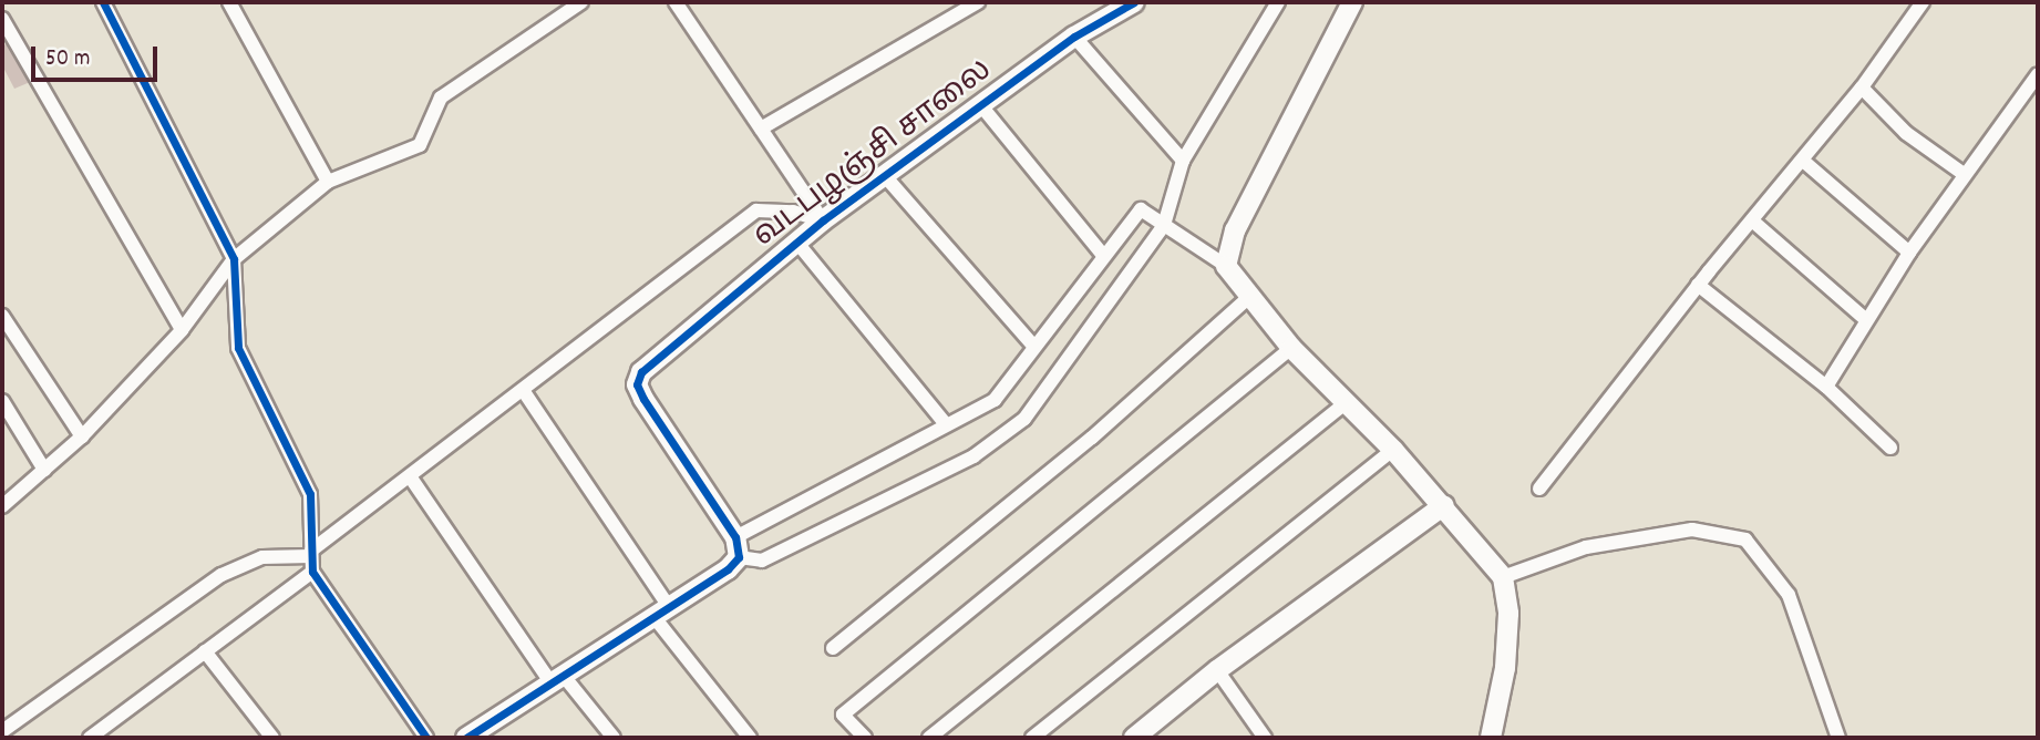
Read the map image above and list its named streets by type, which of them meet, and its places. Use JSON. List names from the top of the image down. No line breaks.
{"streets":{"street":["வடபழஞ்சி சாலை"]},"scale_bar":"50 m"}
